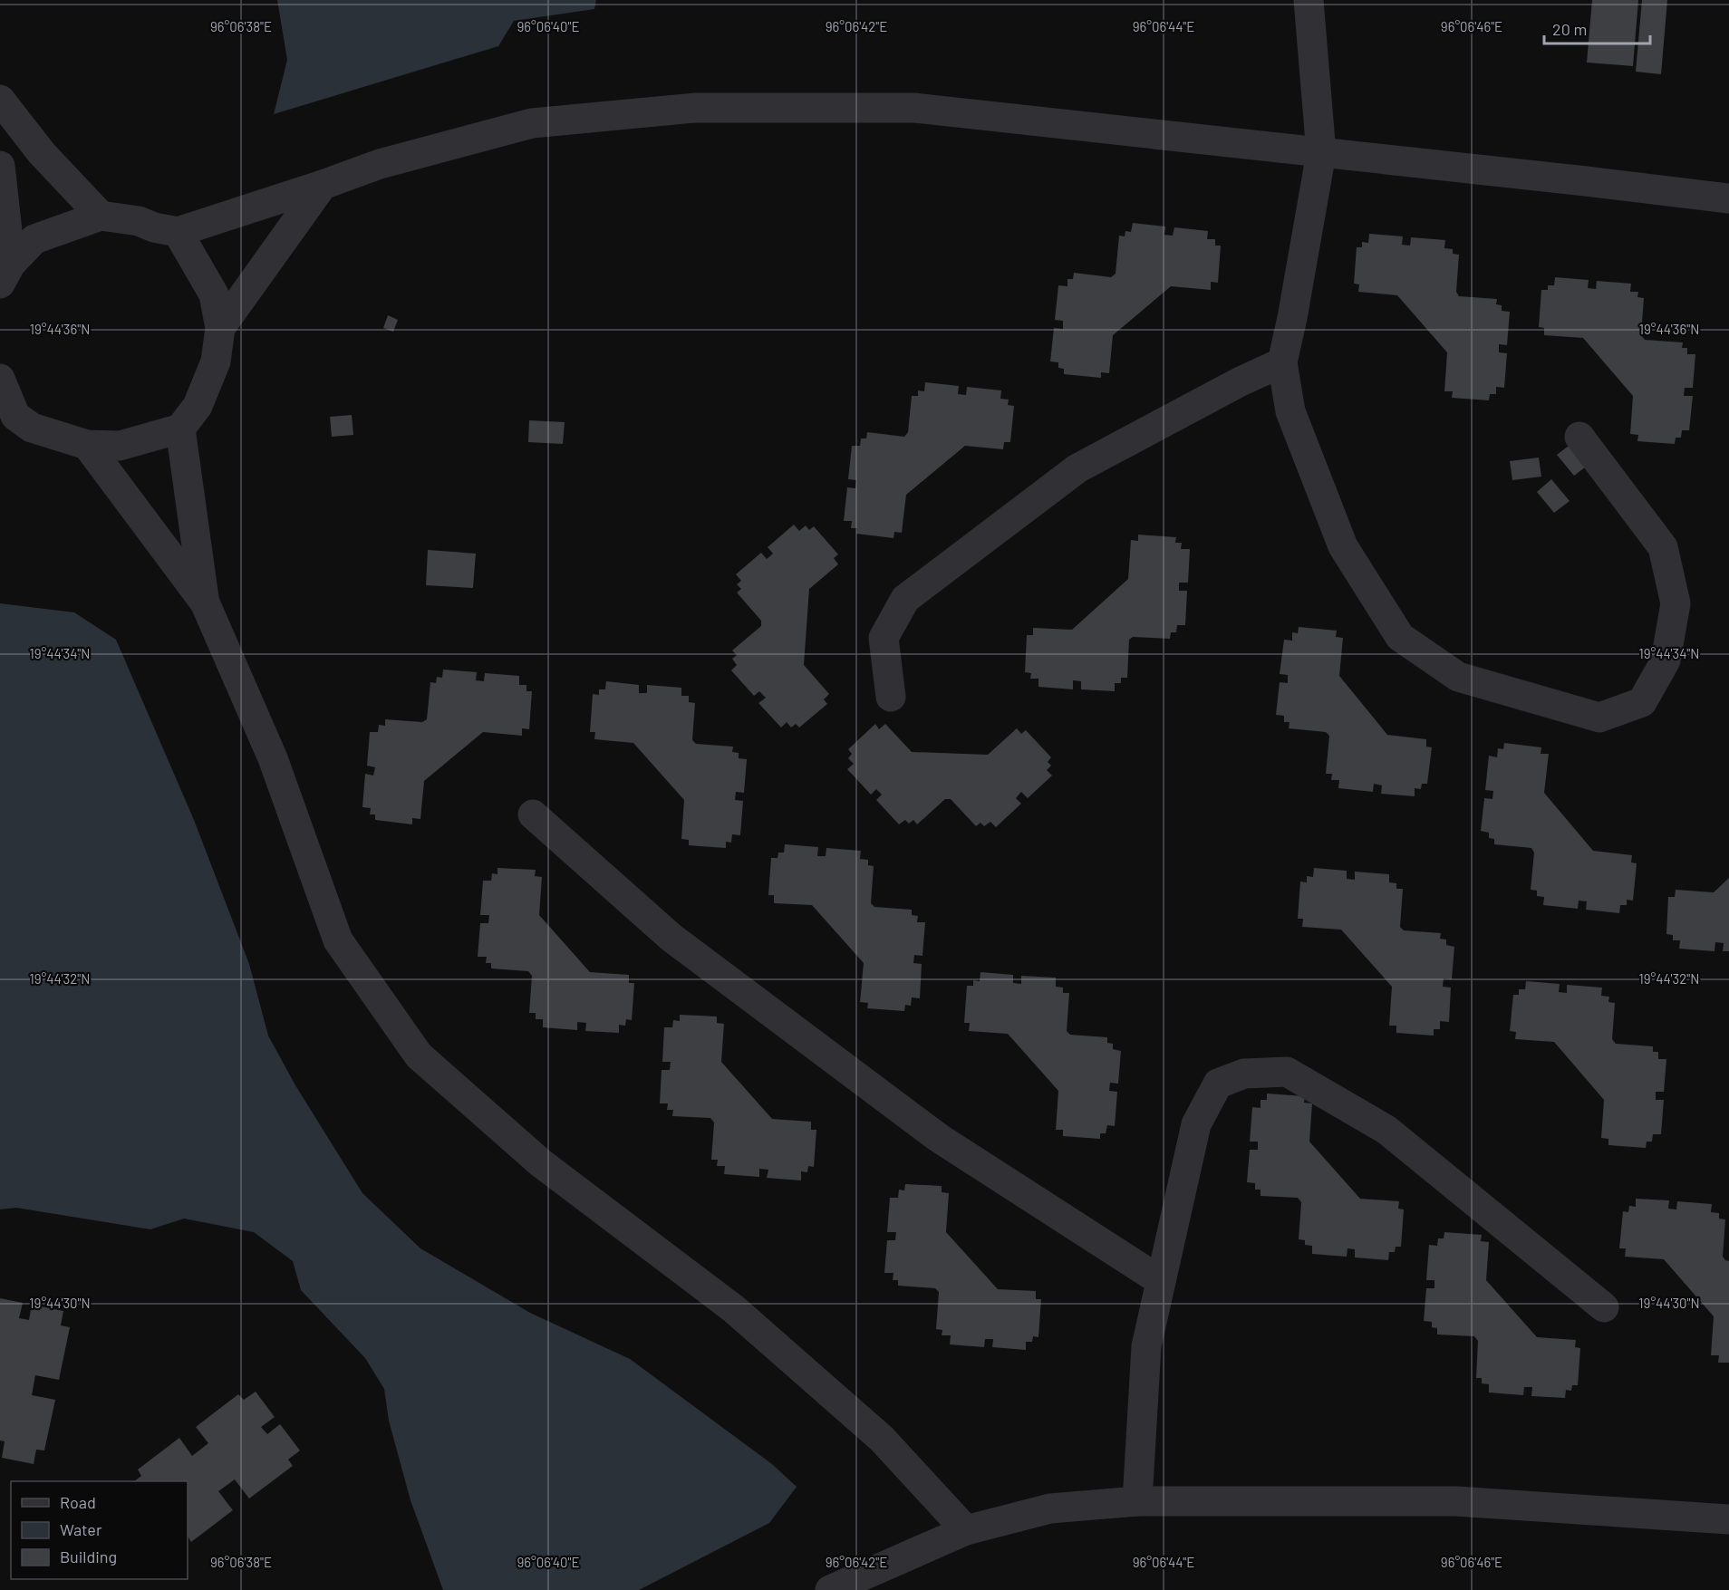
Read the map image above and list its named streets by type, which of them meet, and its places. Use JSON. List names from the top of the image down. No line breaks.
{"legend":["Road","Water","Building"],"scale_bar":"20 m","coordinates":["96°06'38\"E","96°06'40\"E","96°06'42\"E","96°06'44\"E","96°06'46\"E","19°44'36\"N","19°44'34\"N","19°44'32\"N","19°44'30\"N"]}
